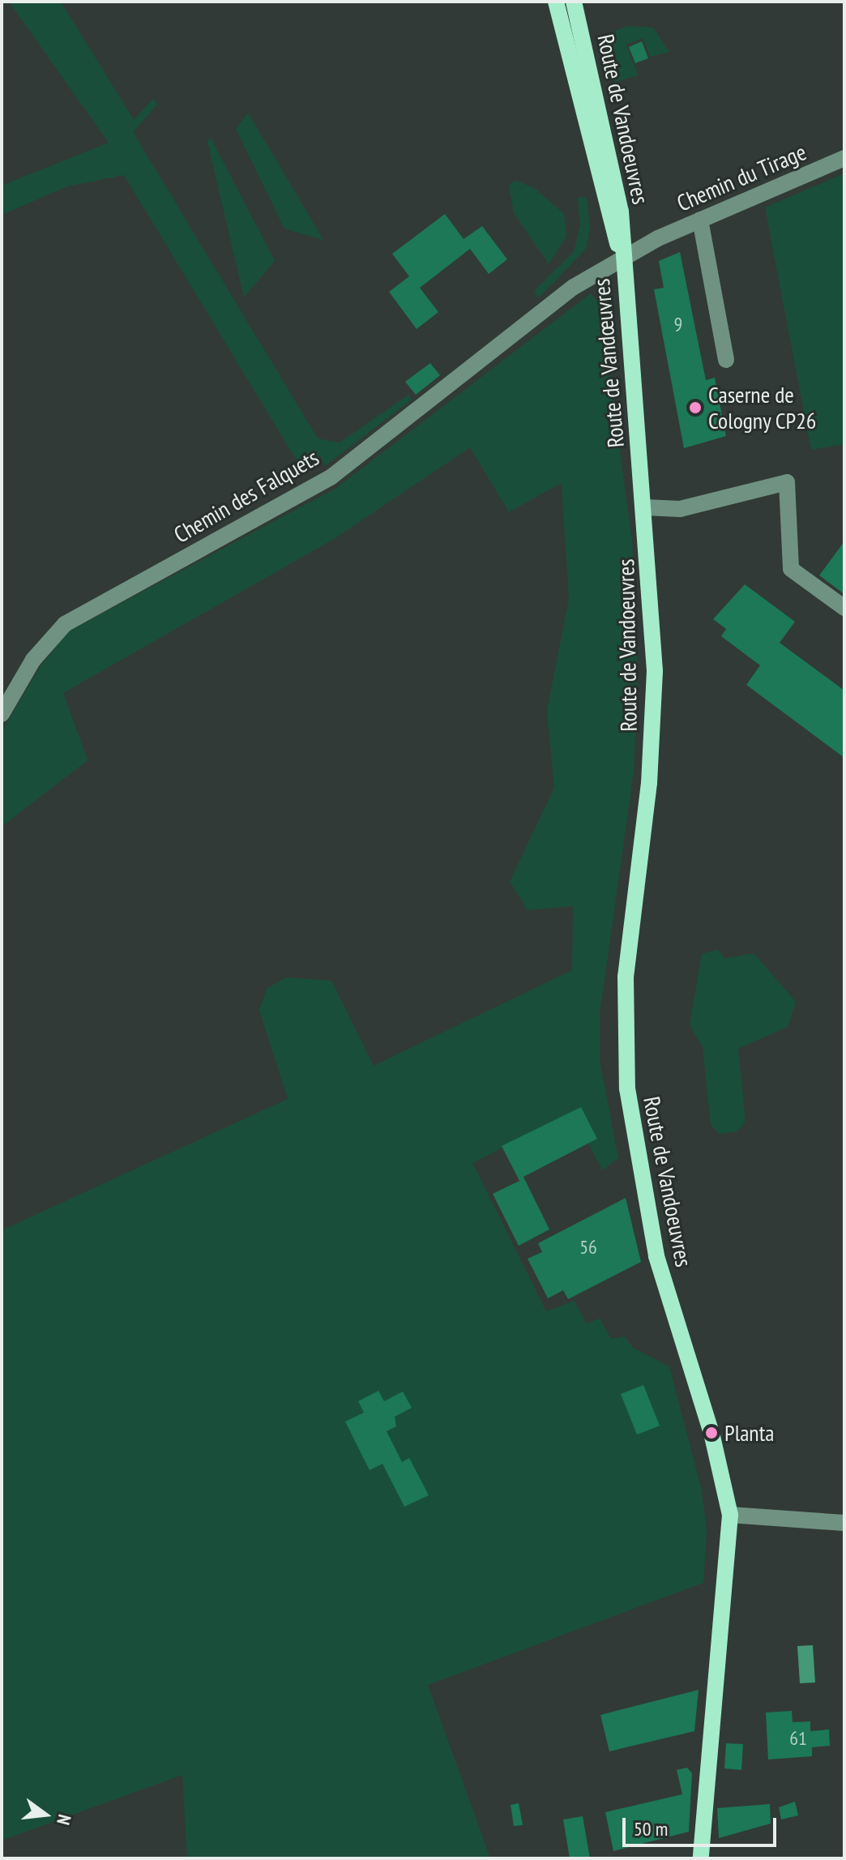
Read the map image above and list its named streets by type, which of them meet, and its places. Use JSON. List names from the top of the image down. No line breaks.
{"streets":{"main road":["Route de Vandoeuvres","Route de Vandœuvres"],"street":["Chemin du Tirage","Chemin des Falquets"]},"crossings":[["Route de Vandoeuvres","Chemin du Tirage"],["Route de Vandoeuvres","Route de Vandœuvres"],["Route de Vandoeuvres","Chemin des Falquets"],["Chemin du Tirage","Route de Vandœuvres"],["Chemin du Tirage","Chemin des Falquets"],["Route de Vandœuvres","Chemin des Falquets"]],"places":["Caserne de Cologny CP26","Planta"],"house_numbers":["9","56","61"],"scale_bar":"50 m","north":"right"}
